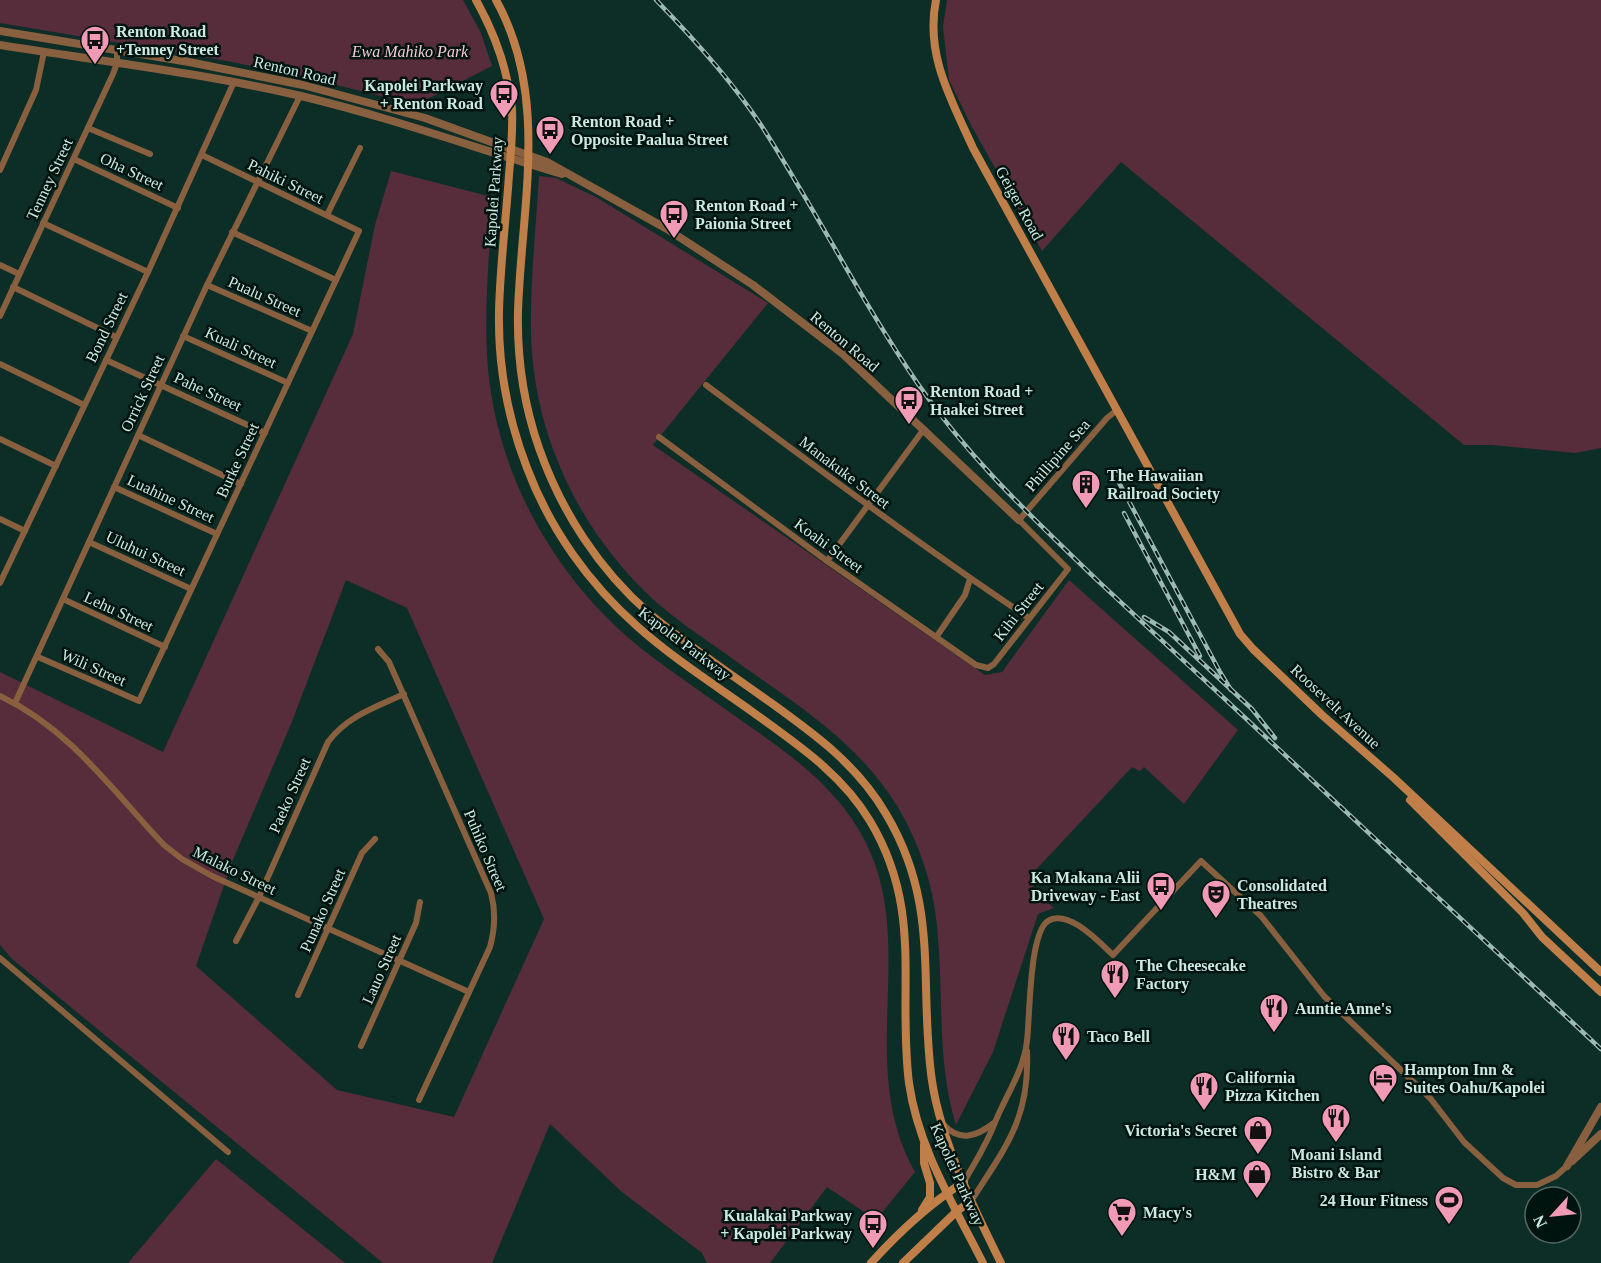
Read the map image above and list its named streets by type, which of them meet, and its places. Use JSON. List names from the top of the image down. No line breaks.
{"streets":{"main road":["Kapolei Parkway","Geiger Road","Roosevelt Avenue"],"street":["Renton Road","Oha Street","Tenney Street","Pahiki Street","Pualu Street","Bond Street","Kuali Street","Pahe Street","Orrick Street","Phillipine Sea","Burke Street","Manakuke Street","Luahine Street","Koahi Street","Uluhui Street","Lehu Street","Kihi Street","Wili Street","Paeko Street","Puhiko Street","Malako Street","Punako Street","Lauo Street"]},"crossings":[["Renton Road","Tenney Street"],["Renton Road","Kapolei Parkway"],["Renton Road","Bond Street"],["Renton Road","Orrick Street"],["Renton Road","Phillipine Sea"],["Renton Road","Kihi Street"],["Oha Street","Tenney Street"],["Oha Street","Bond Street"],["Pahiki Street","Bond Street"],["Pahiki Street","Orrick Street"],["Pahiki Street","Burke Street"],["Geiger Road","Phillipine Sea"],["Geiger Road","Roosevelt Avenue"],["Pualu Street","Orrick Street"],["Pualu Street","Burke Street"],["Bond Street","Pahe Street"],["Kuali Street","Orrick Street"],["Kuali Street","Burke Street"],["Pahe Street","Orrick Street"],["Pahe Street","Burke Street"],["Orrick Street","Luahine Street"],["Orrick Street","Uluhui Street"],["Orrick Street","Lehu Street"],["Orrick Street","Wili Street"],["Orrick Street","Malako Street"],["Phillipine Sea","Roosevelt Avenue"],["Burke Street","Luahine Street"],["Burke Street","Uluhui Street"],["Burke Street","Lehu Street"],["Burke Street","Wili Street"],["Manakuke Street","Kihi Street"],["Koahi Street","Kihi Street"],["Paeko Street","Puhiko Street"],["Paeko Street","Malako Street"],["Puhiko Street","Malako Street"],["Malako Street","Punako Street"],["Malako Street","Lauo Street"]],"parks":["Ewa Mahiko Park"],"places":{"bus stop":["Renton Road +Tenney Street","Kapolei Parkway + Renton Road","Renton Road + Opposite Paalua Street","Renton Road + Paionia Street","Renton Road + Haakei Street","Ka Makana Alii Driveway - East","Kualakai Parkway + Kapolei Parkway"],"building":["The Hawaiian Railroad Society"],"theatre":["Consolidated Theatres"],"restaurant":["The Cheesecake Factory","Auntie Anne's","Taco Bell","California Pizza Kitchen","Moani Island Bistro & Bar"],"hotel":["Hampton Inn & Suites Oahu/Kapolei"],"shop":["Victoria's Secret","H&M"],"sports":["24 Hour Fitness"],"supermarket":["Macy's"]},"north":"bottom left"}
